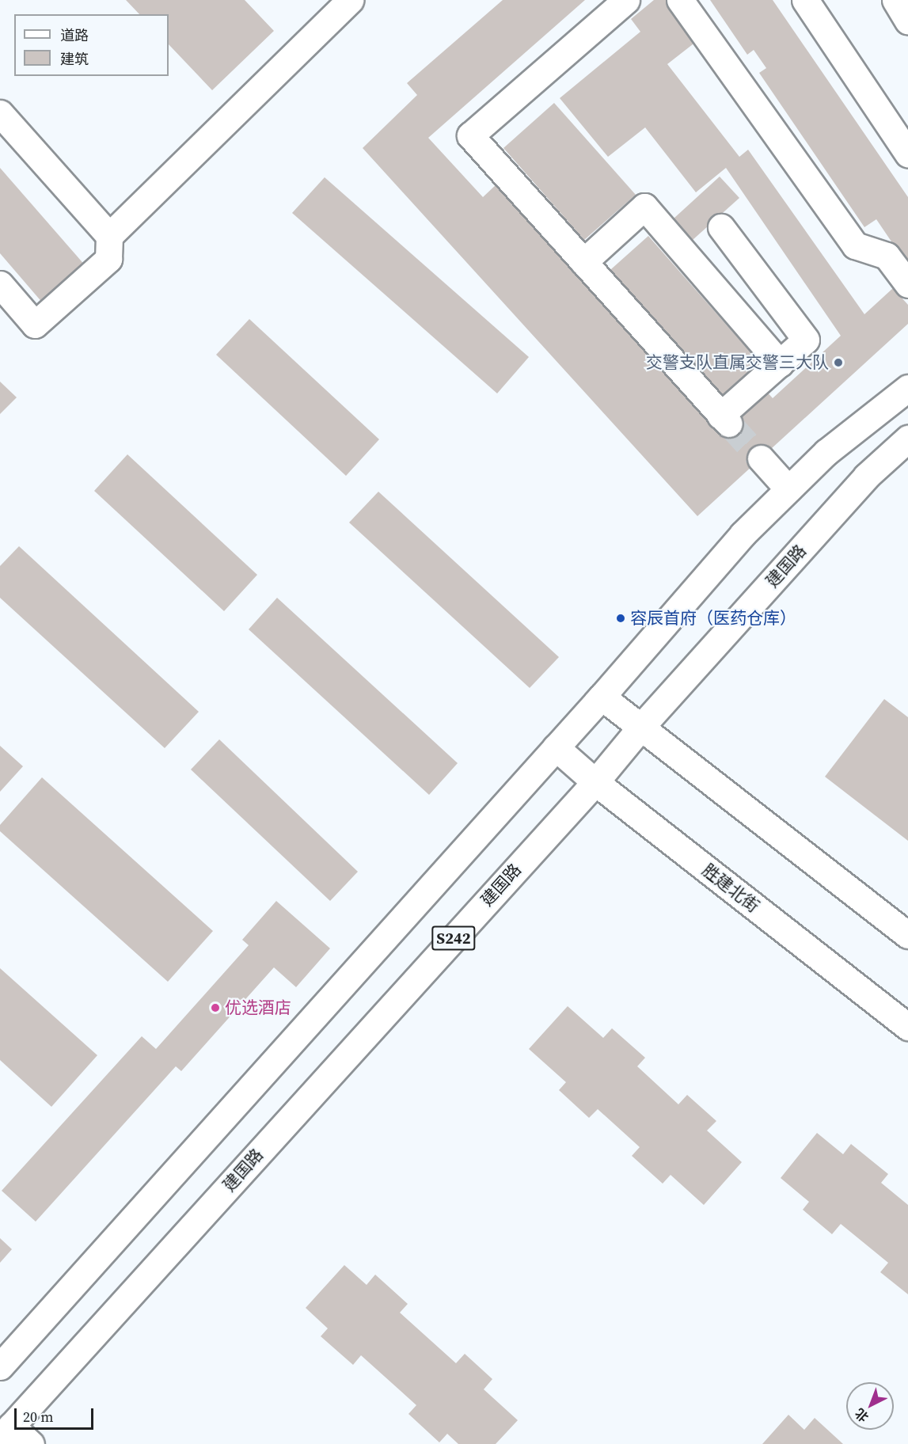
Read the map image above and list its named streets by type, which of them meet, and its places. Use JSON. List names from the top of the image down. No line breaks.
{"streets":{"main road":["建国路","胜建北街","S242"]},"crossings":[["建国路","胜建北街"]],"places":["交警支队直属交警三大队","容辰首府（医药仓库）","优选酒店"],"legend":["道路","建筑"],"scale_bar":"20 m","north":"bottom left"}
